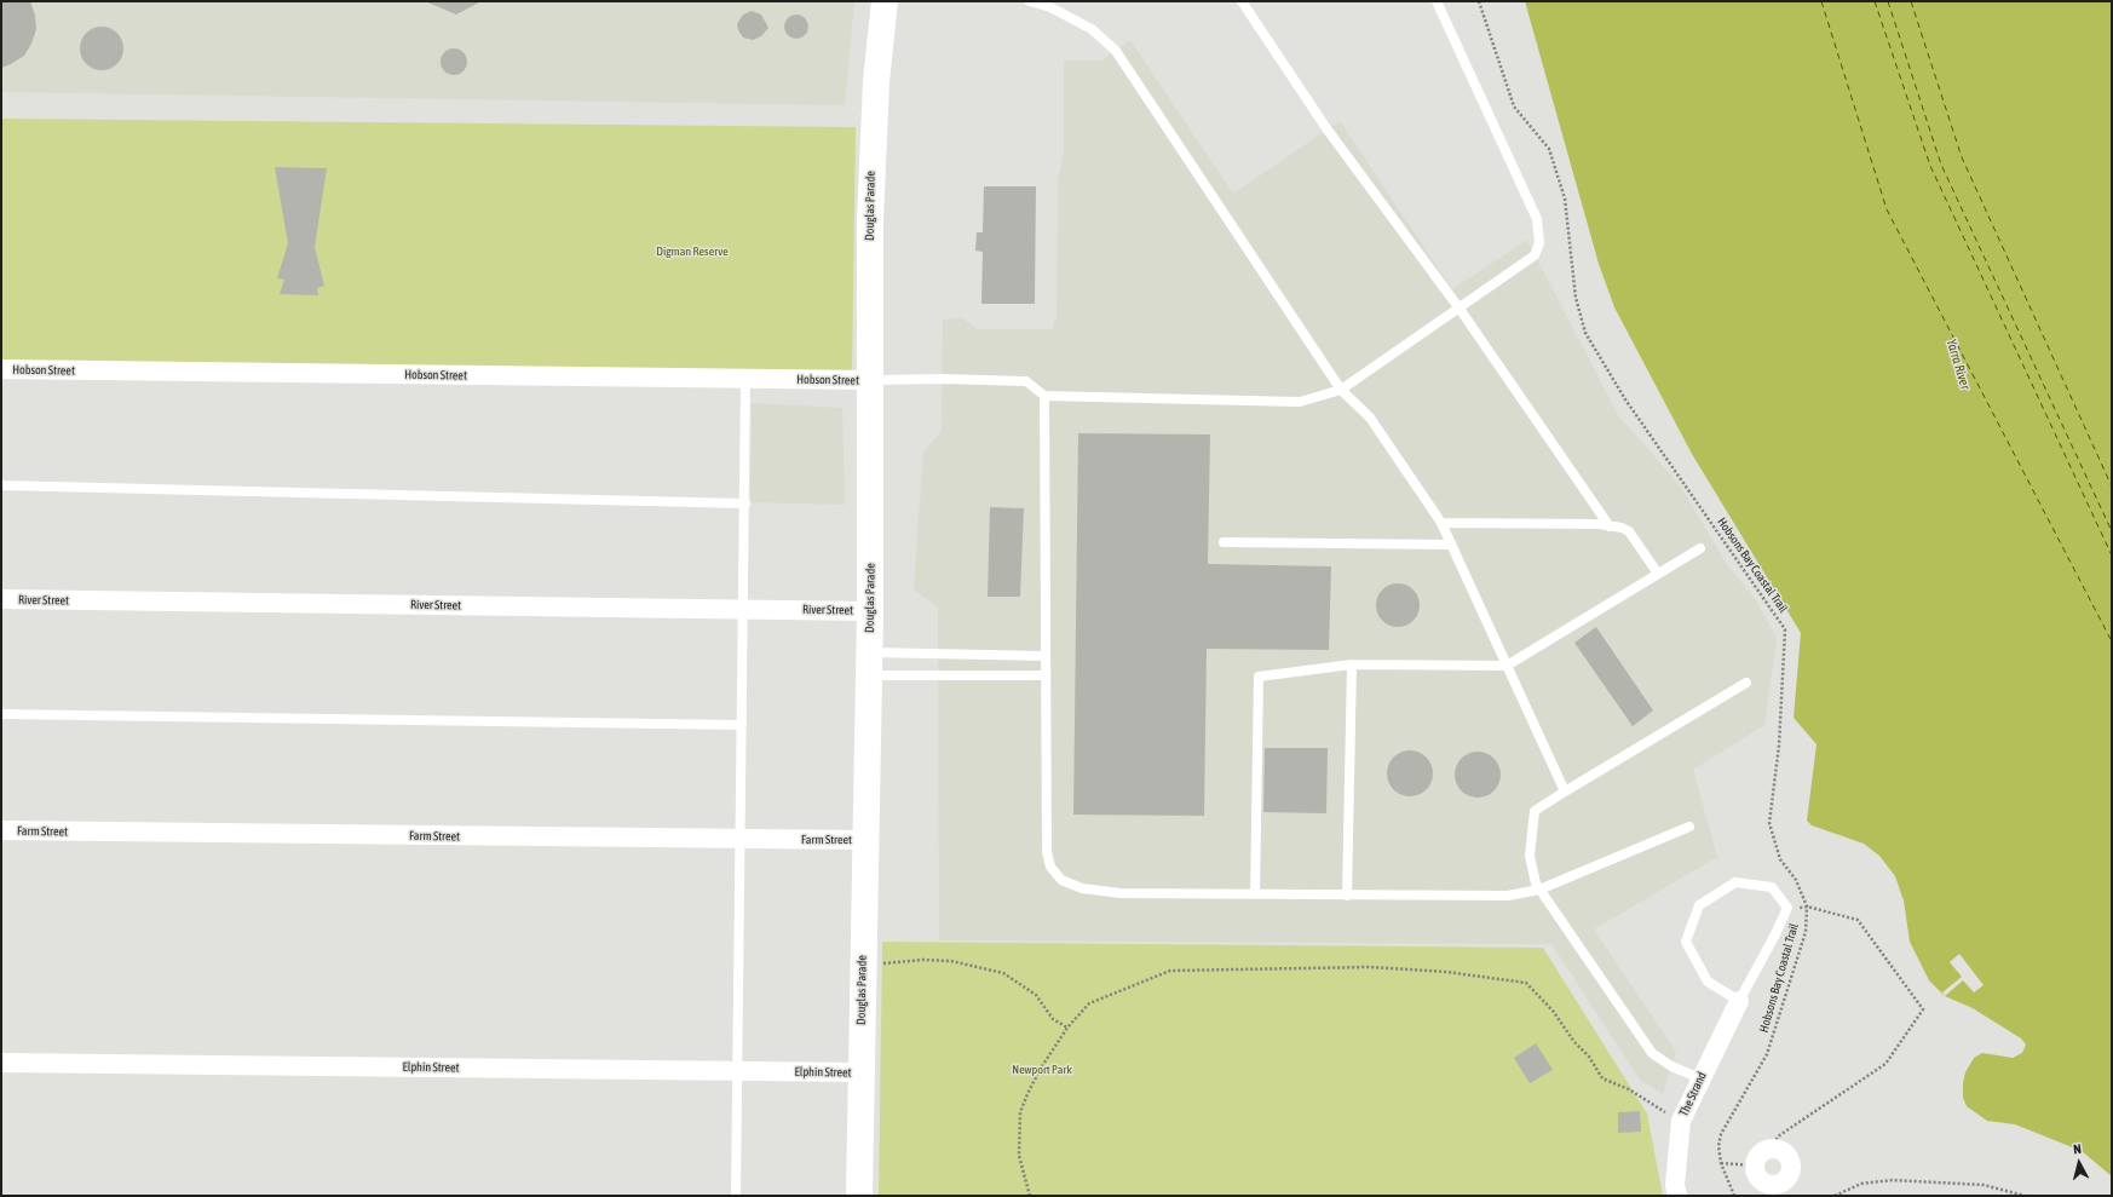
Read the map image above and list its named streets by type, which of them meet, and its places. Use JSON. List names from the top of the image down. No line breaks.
{"streets":{"main road":["Douglas Parade"],"street":["Hobson Street","River Street","Farm Street","Elphin Street","The Strand"],"path":["Hobsons Bay Coastal Trail"]},"crossings":[["Douglas Parade","Hobson Street"],["Douglas Parade","River Street"],["Douglas Parade","Farm Street"],["Douglas Parade","Elphin Street"]],"water":["Yarra River"],"parks":["Digman Reserve","Newport Park"],"north":"top"}
